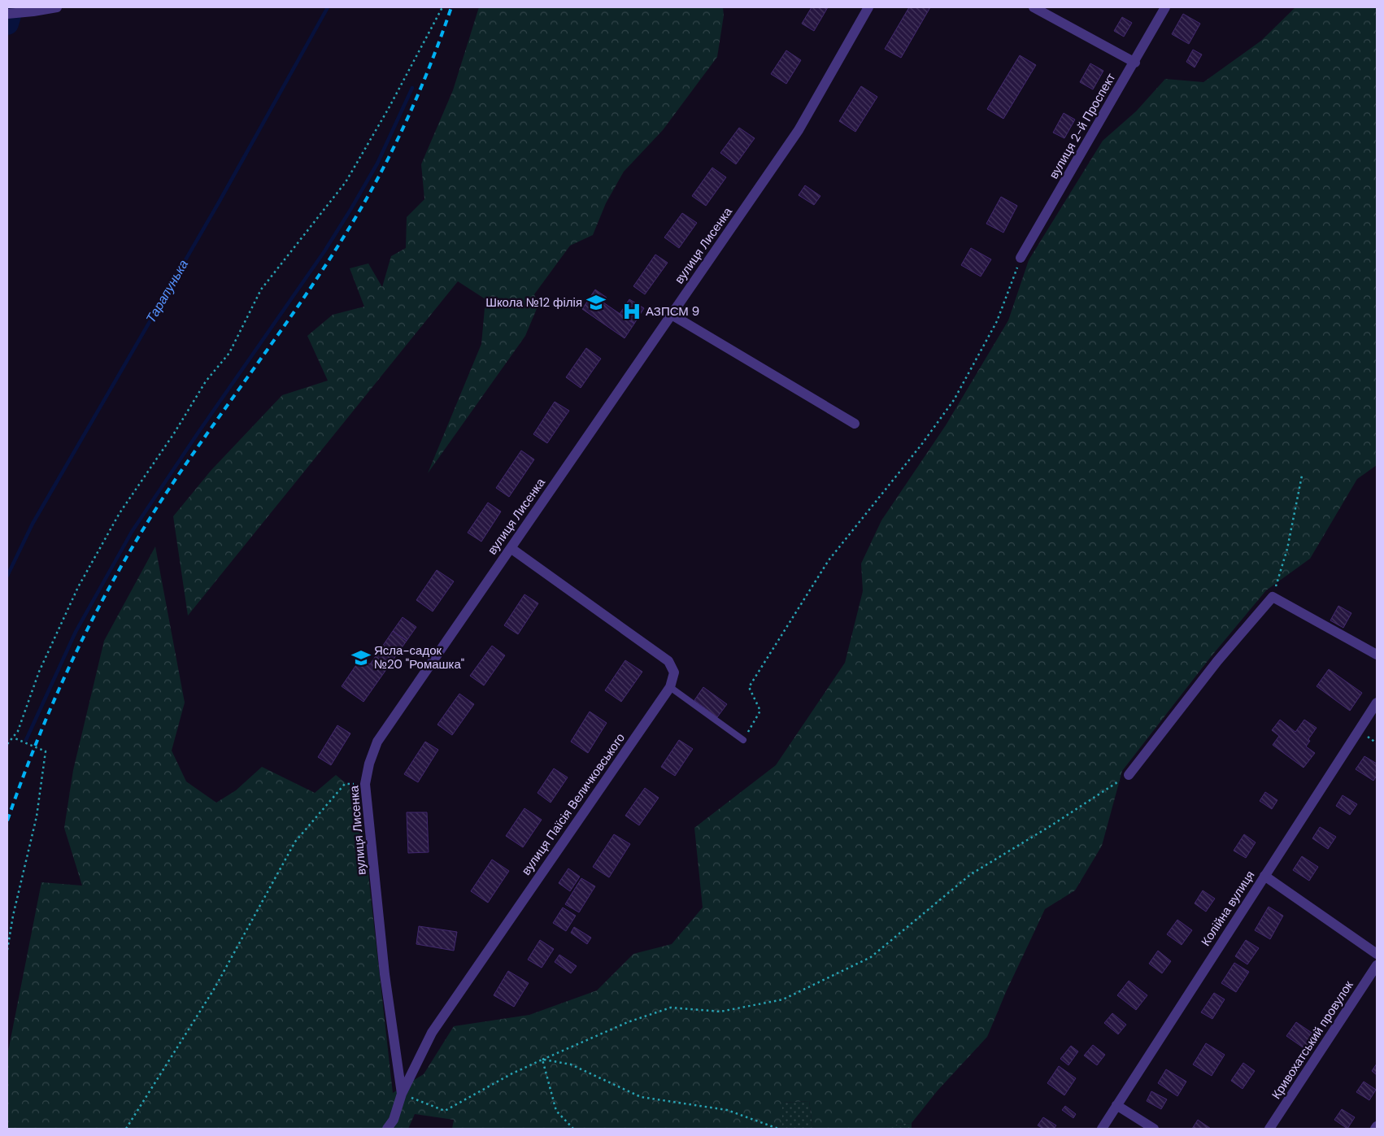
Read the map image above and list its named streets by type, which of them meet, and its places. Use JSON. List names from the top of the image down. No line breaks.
{"streets":{"street":["вулиця 2-й Проспект","вулиця Лисенка","вулиця Паїсія Величковського","Колійна вулиця","Кривохатський провулок"]},"crossings":[["вулиця Лисенка","вулиця Паїсія Величковського"]],"water":["Тарапунька"],"places":{"school or university":["Школа №12 філія","Ясла-садок №20 \"Ромашка\""],"hospital":["АЗПСМ 9"]}}
